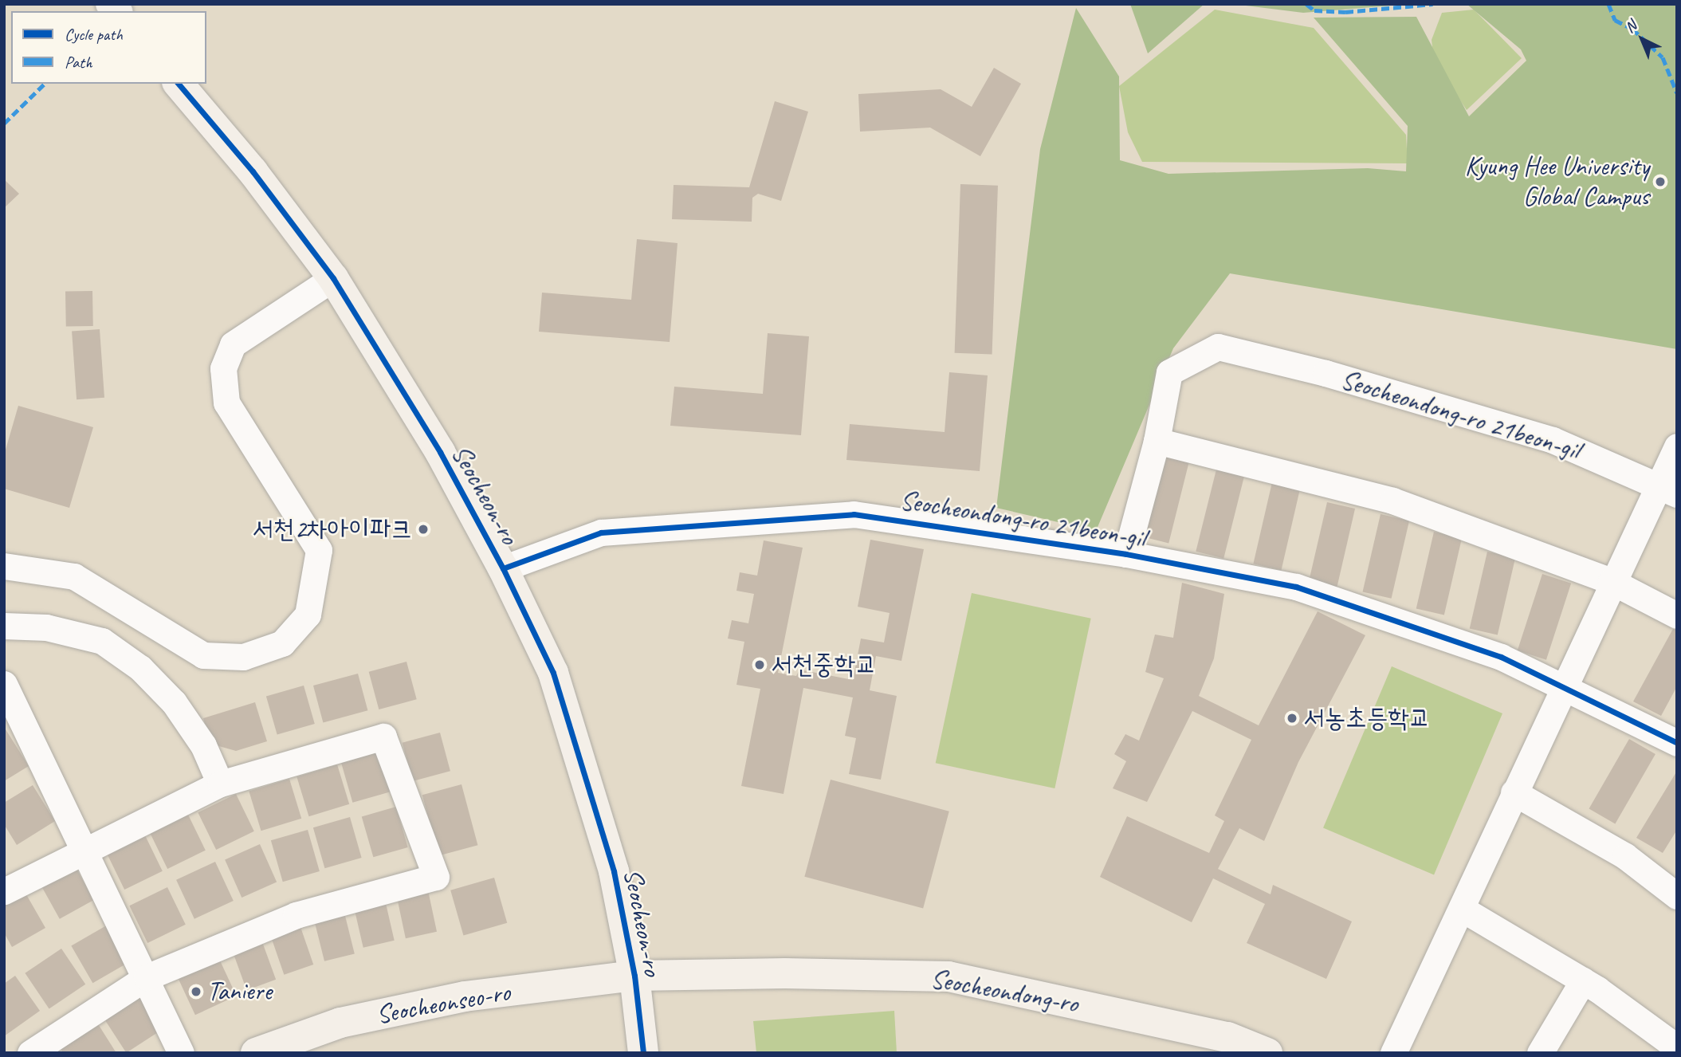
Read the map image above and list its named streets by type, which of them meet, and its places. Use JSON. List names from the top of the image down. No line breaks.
{"streets":{"street":["Seocheondong-ro 21beon-gil","Seocheon-ro","Seocheondong-ro","Seocheonseo-ro"]},"crossings":[["Seocheondong-ro 21beon-gil","Seocheon-ro"],["Seocheon-ro","Seocheondong-ro"],["Seocheon-ro","Seocheonseo-ro"],["Seocheondong-ro","Seocheonseo-ro"]],"places":["Kyung Hee University Global Campus","서천2차아이파크","서천중학교","서농초등학교","Taniere"],"legend":["Cycle path","Path"],"north":"top left"}
